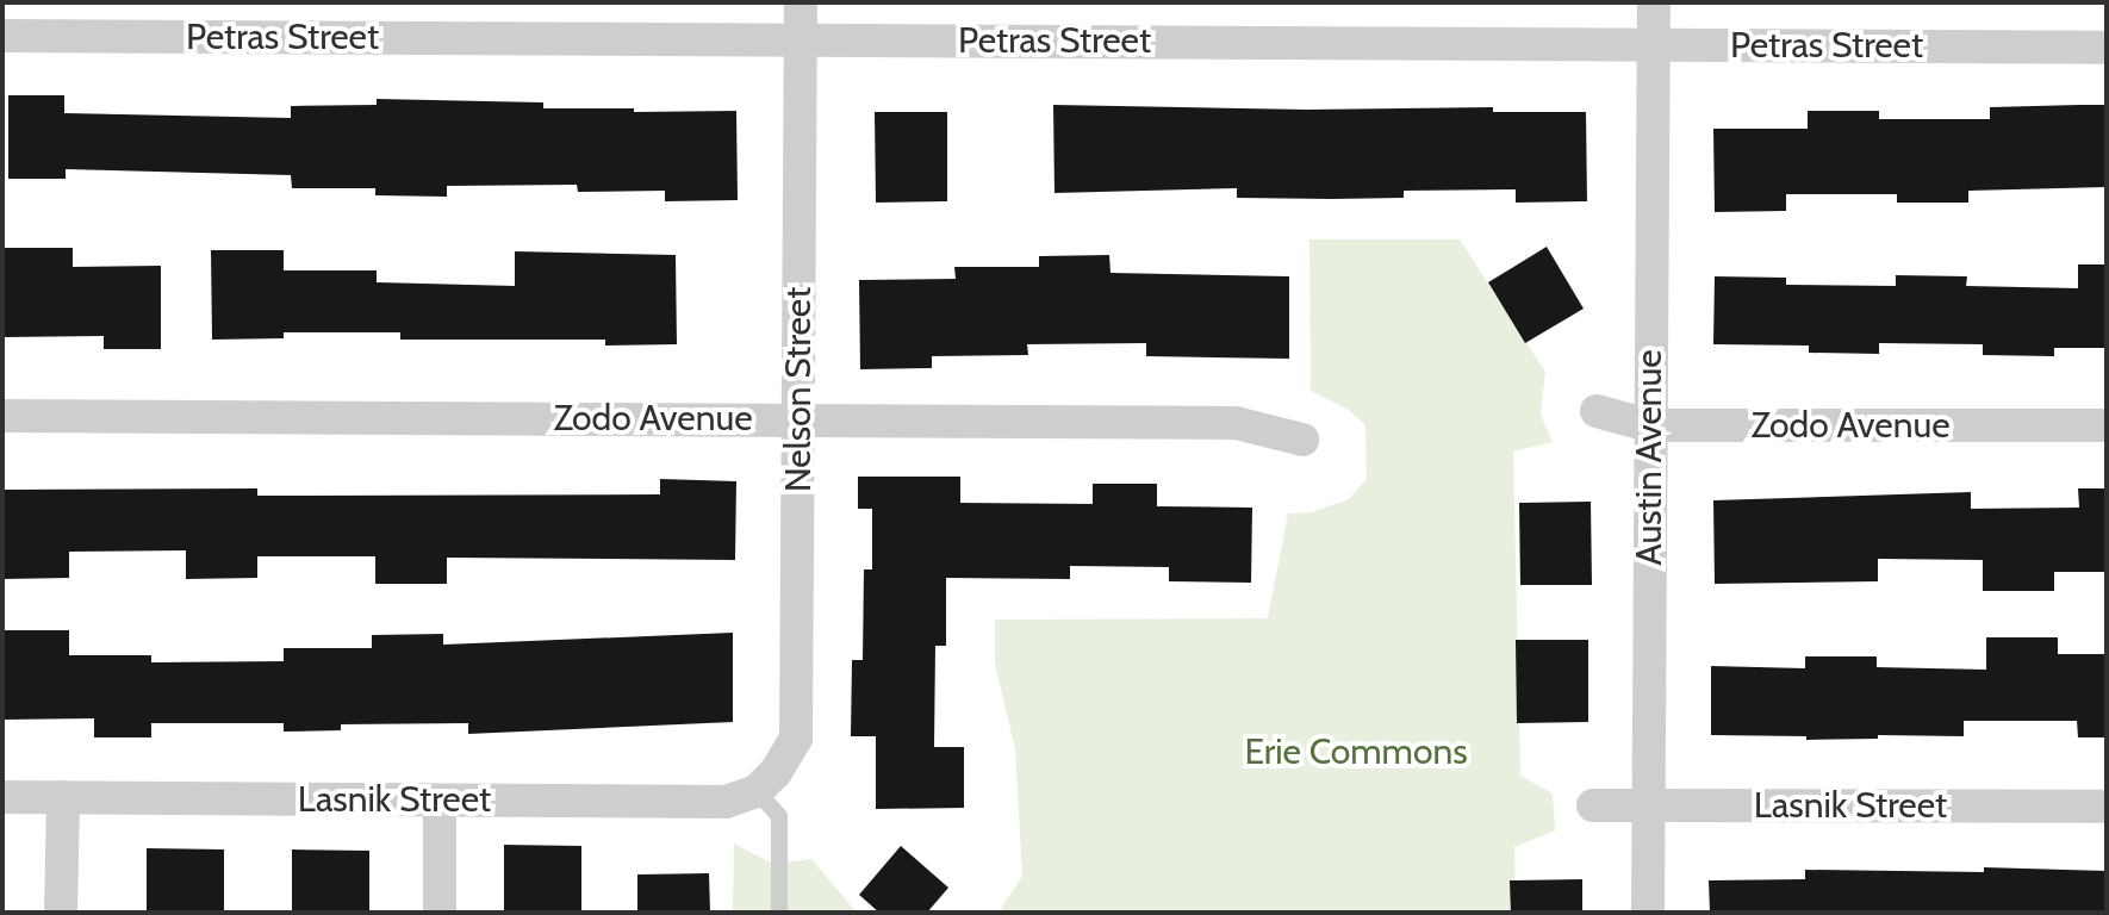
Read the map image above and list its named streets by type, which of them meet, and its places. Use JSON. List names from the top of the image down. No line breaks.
{"streets":{"street":["Petras Street","Nelson Street","Zodo Avenue","Austin Avenue","Lasnik Street"]},"crossings":[["Petras Street","Nelson Street"],["Petras Street","Austin Avenue"],["Nelson Street","Zodo Avenue"],["Nelson Street","Lasnik Street"],["Zodo Avenue","Austin Avenue"],["Austin Avenue","Lasnik Street"]],"parks":["Erie Commons"]}
